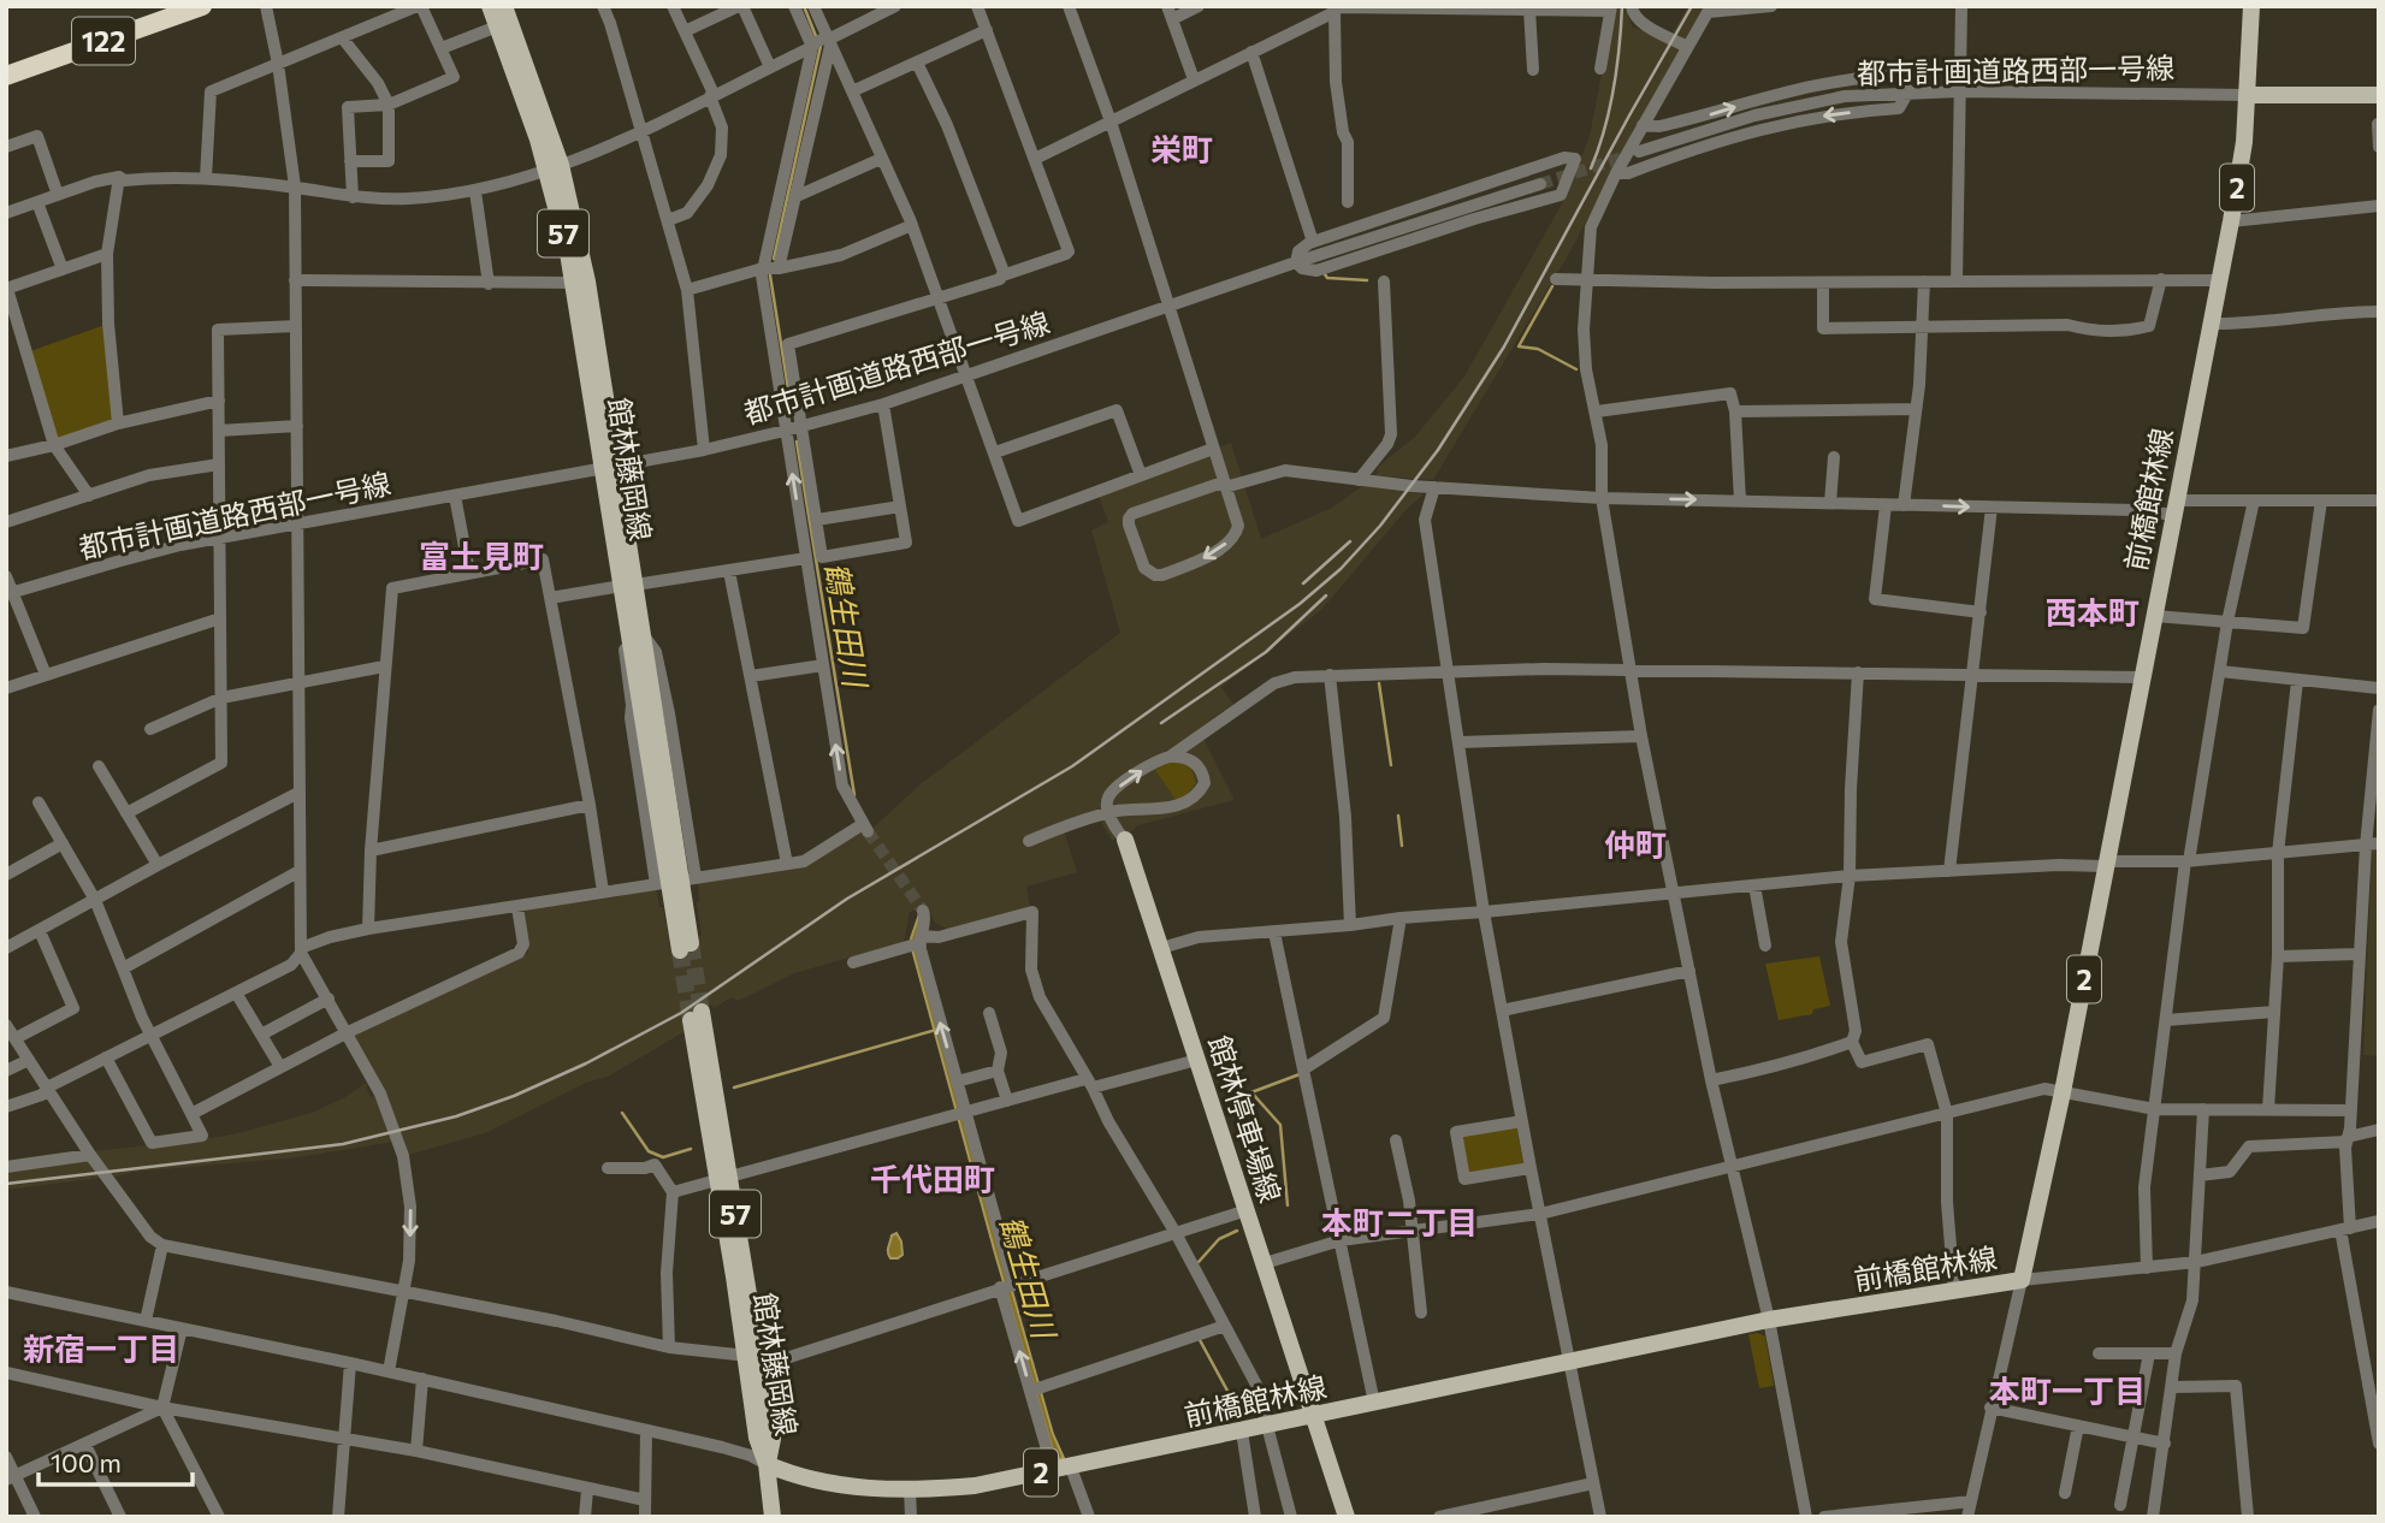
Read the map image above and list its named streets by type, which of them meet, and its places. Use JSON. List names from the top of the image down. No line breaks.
{"streets":{"highway":["122"],"main road":["2","57","館林藤岡線","前橋館林線","館林停車場線"],"street":["都市計画道路西部一号線"]},"crossings":[["都市計画道路西部一号線","館林藤岡線"],["都市計画道路西部一号線","前橋館林線"],["館林藤岡線","前橋館林線"],["前橋館林線","館林停車場線"]],"districts":["栄町","富士見町","西本町","仲町","千代田町","本町二丁目","新宿一丁目","本町一丁目"],"water":["鶴生田川"],"scale_bar":"100 m"}
